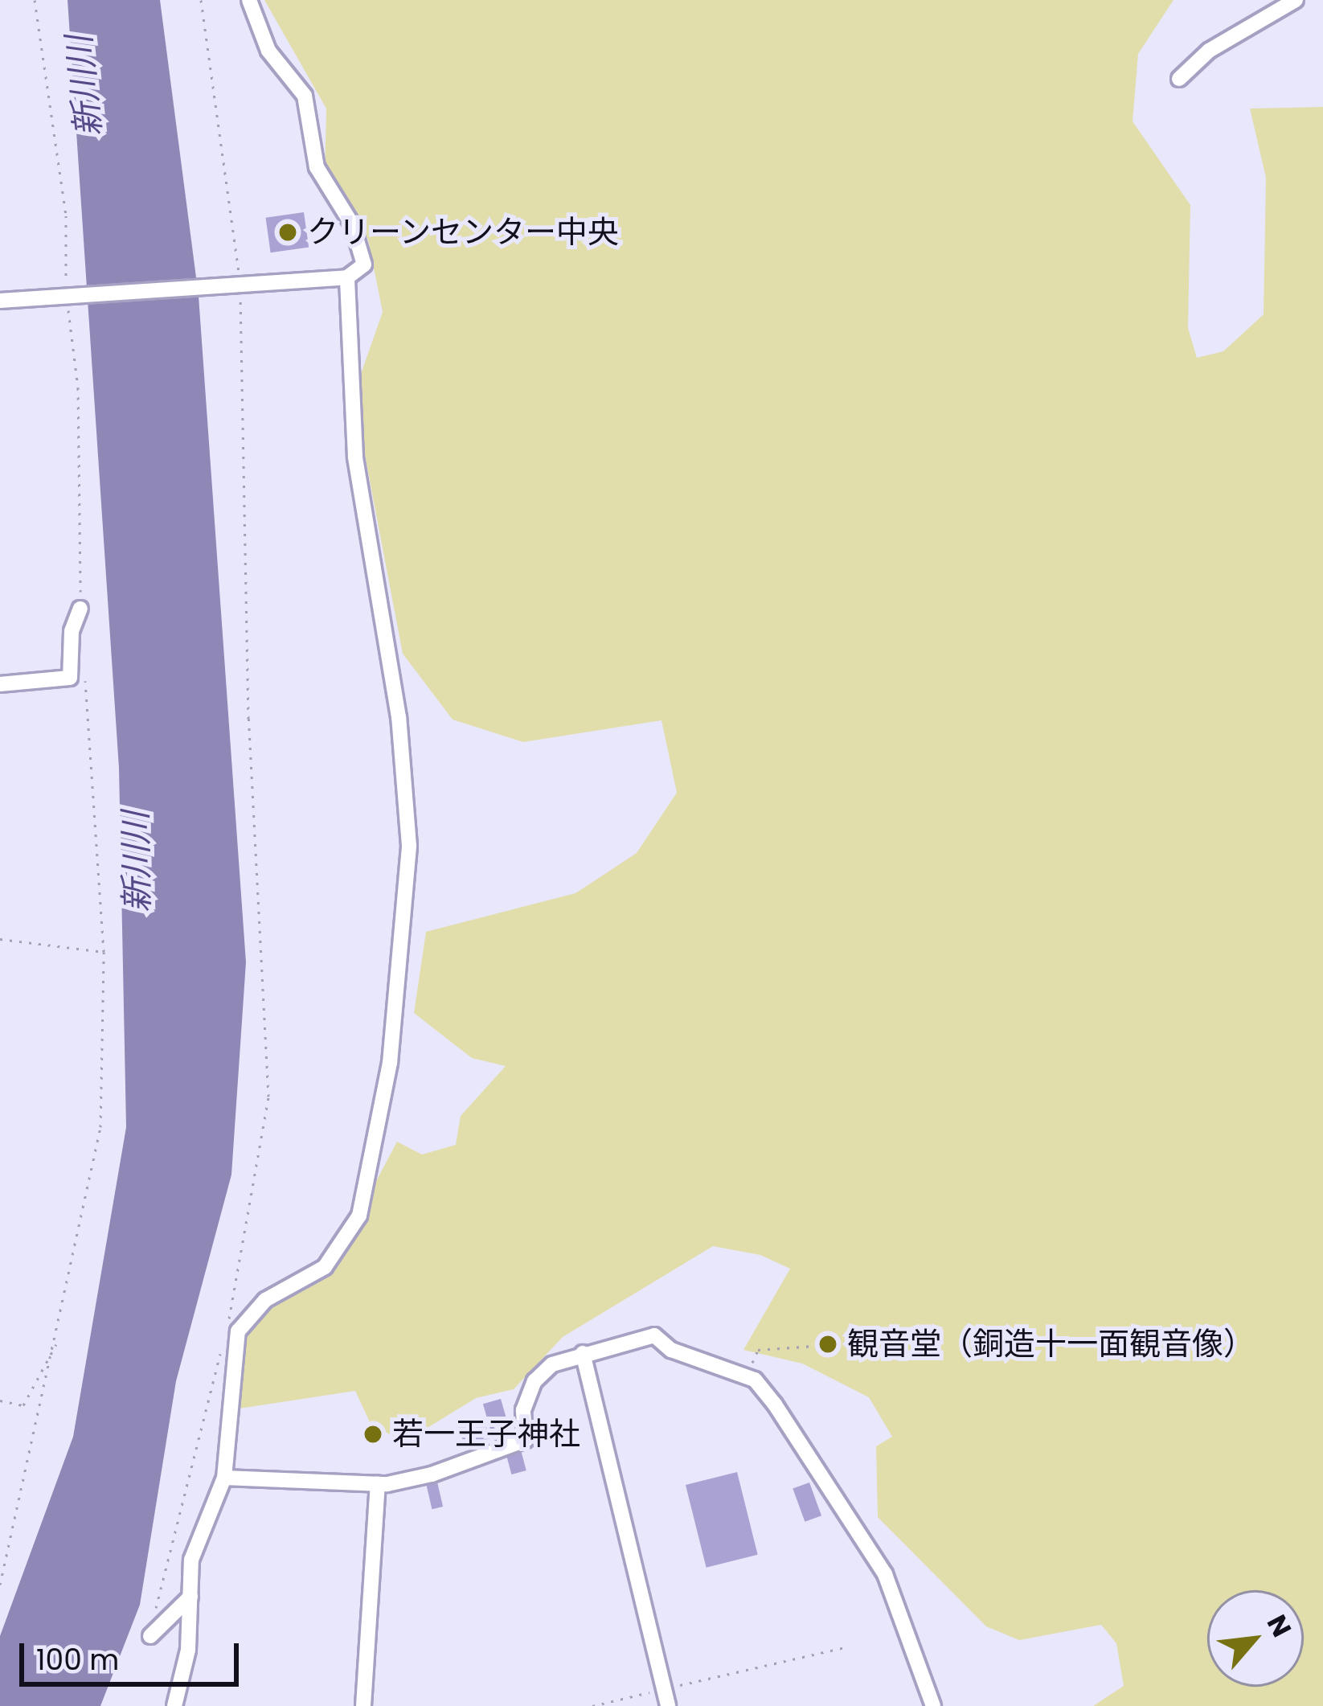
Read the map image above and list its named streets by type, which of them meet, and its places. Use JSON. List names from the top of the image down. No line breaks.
{"water":["新川川"],"places":["クリーンセンター中央","観音堂（銅造十一面観音像）","若一王子神社"],"scale_bar":"100 m","north":"top right"}
